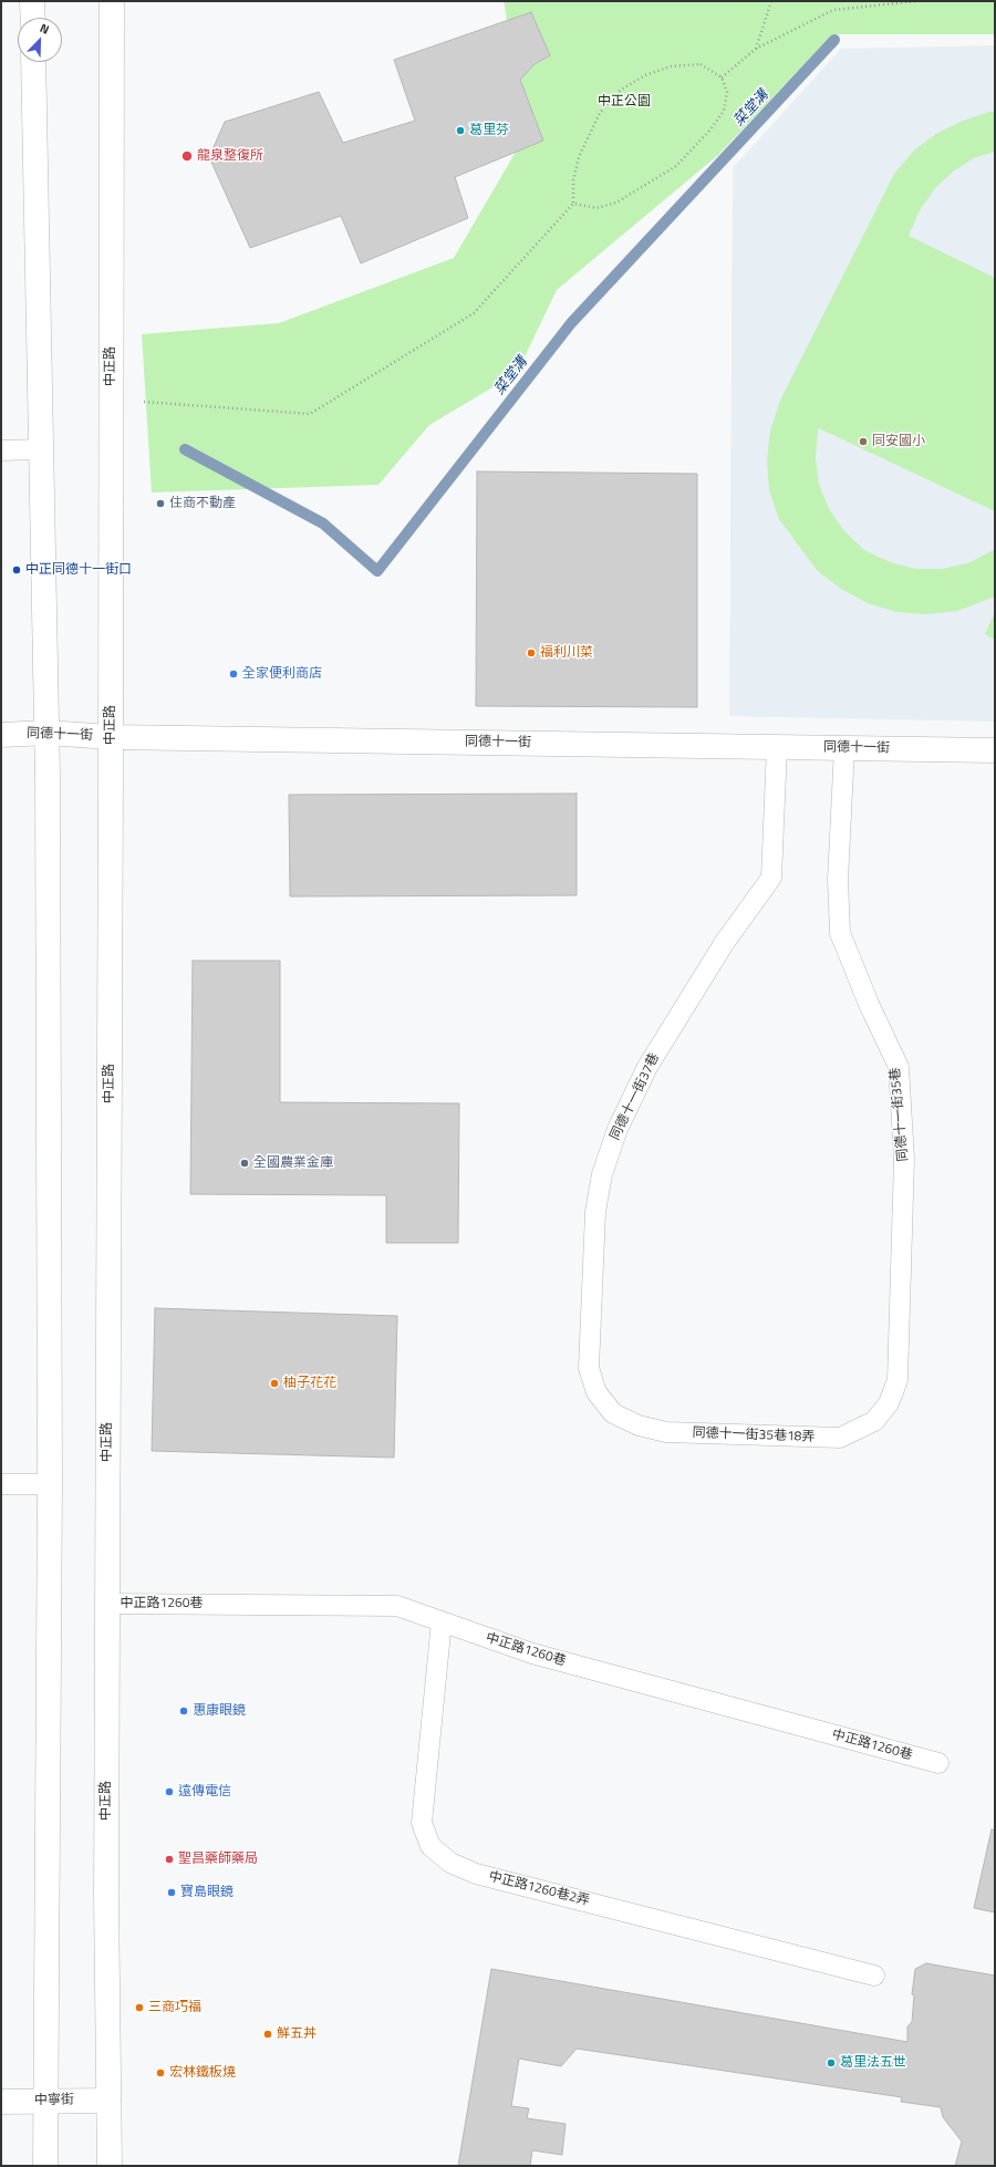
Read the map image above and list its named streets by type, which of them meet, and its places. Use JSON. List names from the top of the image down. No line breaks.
{"streets":{"street":["中正路","同德十一街","中寧街"],"lane":["同德十一街37巷","同德十一街35巷","同德十一街35巷18弄","中正路1260巷","中正路1260巷2弄"]},"crossings":[["中正路","同德十一街"],["中正路","中正路1260巷"],["中正路","中寧街"],["同德十一街","同德十一街37巷"],["同德十一街","同德十一街35巷"],["同德十一街37巷","同德十一街35巷18弄"],["同德十一街35巷","同德十一街35巷18弄"],["中正路1260巷","中正路1260巷2弄"]],"water":["菜堂溝"],"parks":["中正公園"],"places":["葛里芬","龍泉整復所","同安國小","住商不動產","中正同德十一街口","福利川菜","全家便利商店","全國農業金庫","柚子花花","惠康眼鏡","遠傳電信","聖昌藥師藥局","寶島眼鏡","三商巧福","鮮五丼","葛里法五世","宏林鐵板燒"],"north":"top right"}
